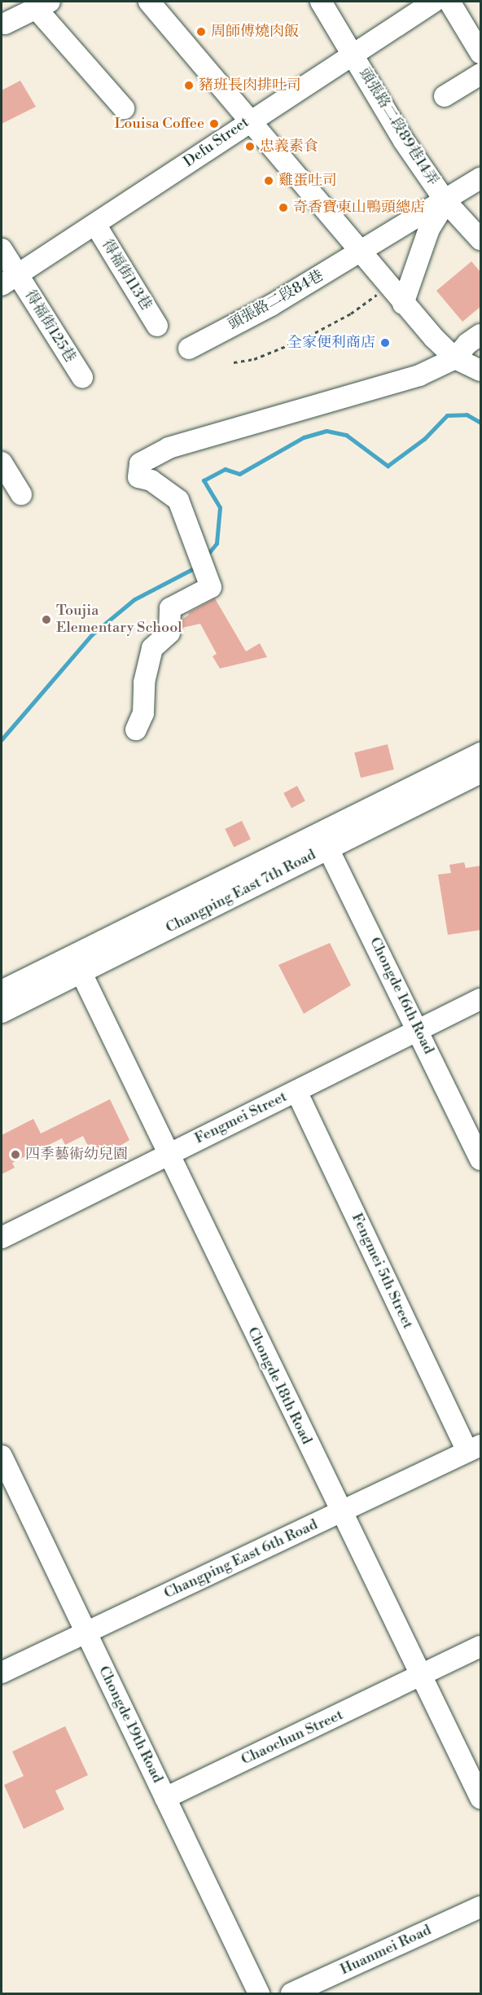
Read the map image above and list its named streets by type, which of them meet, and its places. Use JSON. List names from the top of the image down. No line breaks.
{"streets":{"street":["頭張路二段89巷14弄","Defu Street","得福街113巷","頭張路二段84巷","得福街125巷","Changping East 7th Road","Chongde 16th Road","Fengmei Street","Fengmei 5th Street","Chongde 18th Road","Changping East 6th Road","Chongde 19th Road","Chaochun Street","Huanmei Road"]},"crossings":[["頭張路二段89巷14弄","Defu Street"],["頭張路二段89巷14弄","頭張路二段84巷"],["Defu Street","得福街113巷"],["Defu Street","得福街125巷"],["Changping East 7th Road","Chongde 16th Road"],["Changping East 7th Road","Chongde 18th Road"],["Chongde 16th Road","Fengmei Street"],["Fengmei Street","Fengmei 5th Street"],["Fengmei Street","Chongde 18th Road"],["Fengmei 5th Street","Changping East 6th Road"],["Chongde 18th Road","Changping East 6th Road"],["Chongde 18th Road","Chaochun Street"],["Changping East 6th Road","Chongde 19th Road"],["Chongde 19th Road","Chaochun Street"]],"places":["周師傅燒肉飯","豬班長肉排吐司","Louisa Coffee","忠義素食","雞蛋吐司","奇香寶東山鴨頭總店","全家便利商店","Toujia Elementary School","四季藝術幼兒園"]}
